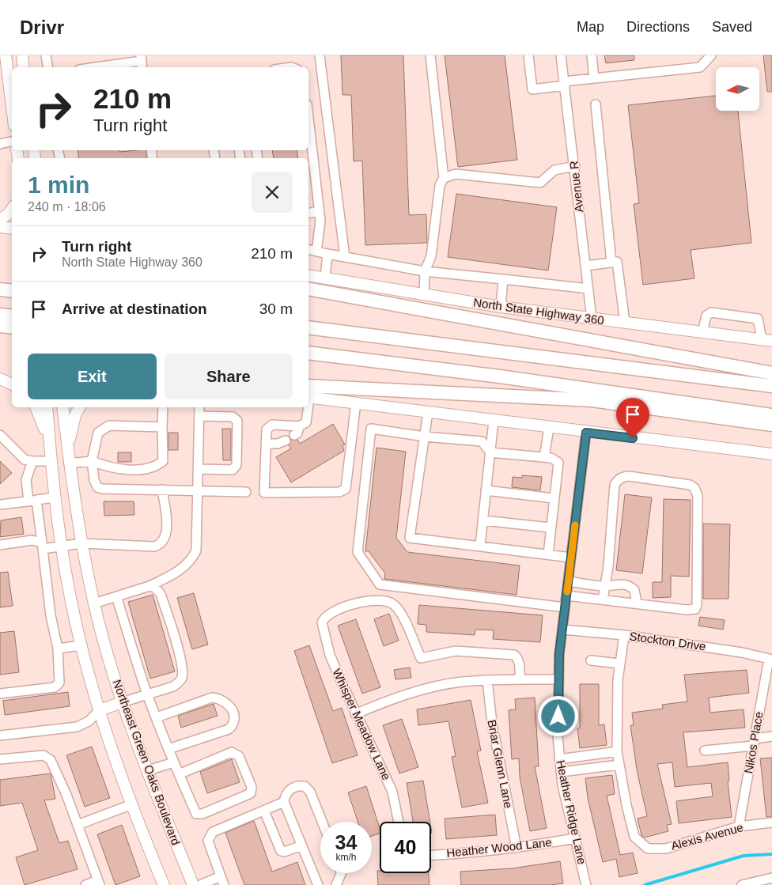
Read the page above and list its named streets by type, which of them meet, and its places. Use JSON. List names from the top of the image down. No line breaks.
{"streets":{"main road":["North State Highway 360","Northeast Green Oaks Boulevard"],"street":["Avenue R","Stockton Drive","Whisper Meadow Lane","Nikos Place","Briar Glenn Lane","Heather Ridge Lane","Alexis Avenue","Heather Wood Lane"]},"crossings":[["Avenue R","North State Highway 360"],["Stockton Drive","Nikos Place"],["Stockton Drive","Heather Ridge Lane"],["Nikos Place","Alexis Avenue"],["Briar Glenn Lane","Heather Wood Lane"],["Heather Ridge Lane","Heather Wood Lane"]],"north":"left","page":{"header":"Drivr","nav":["Map","Directions","Saved"],"turn":["210 m","Turn right"],"heading":["1 min","240 m · 18:06"],"list":[{"name":"Turn right","note":"North State Highway 360","value":"210 m"},{"name":"Arrive at destination","value":"30 m"}],"buttons":["Exit","Share"],"speed":"34 km/h","limit":"40"}}
